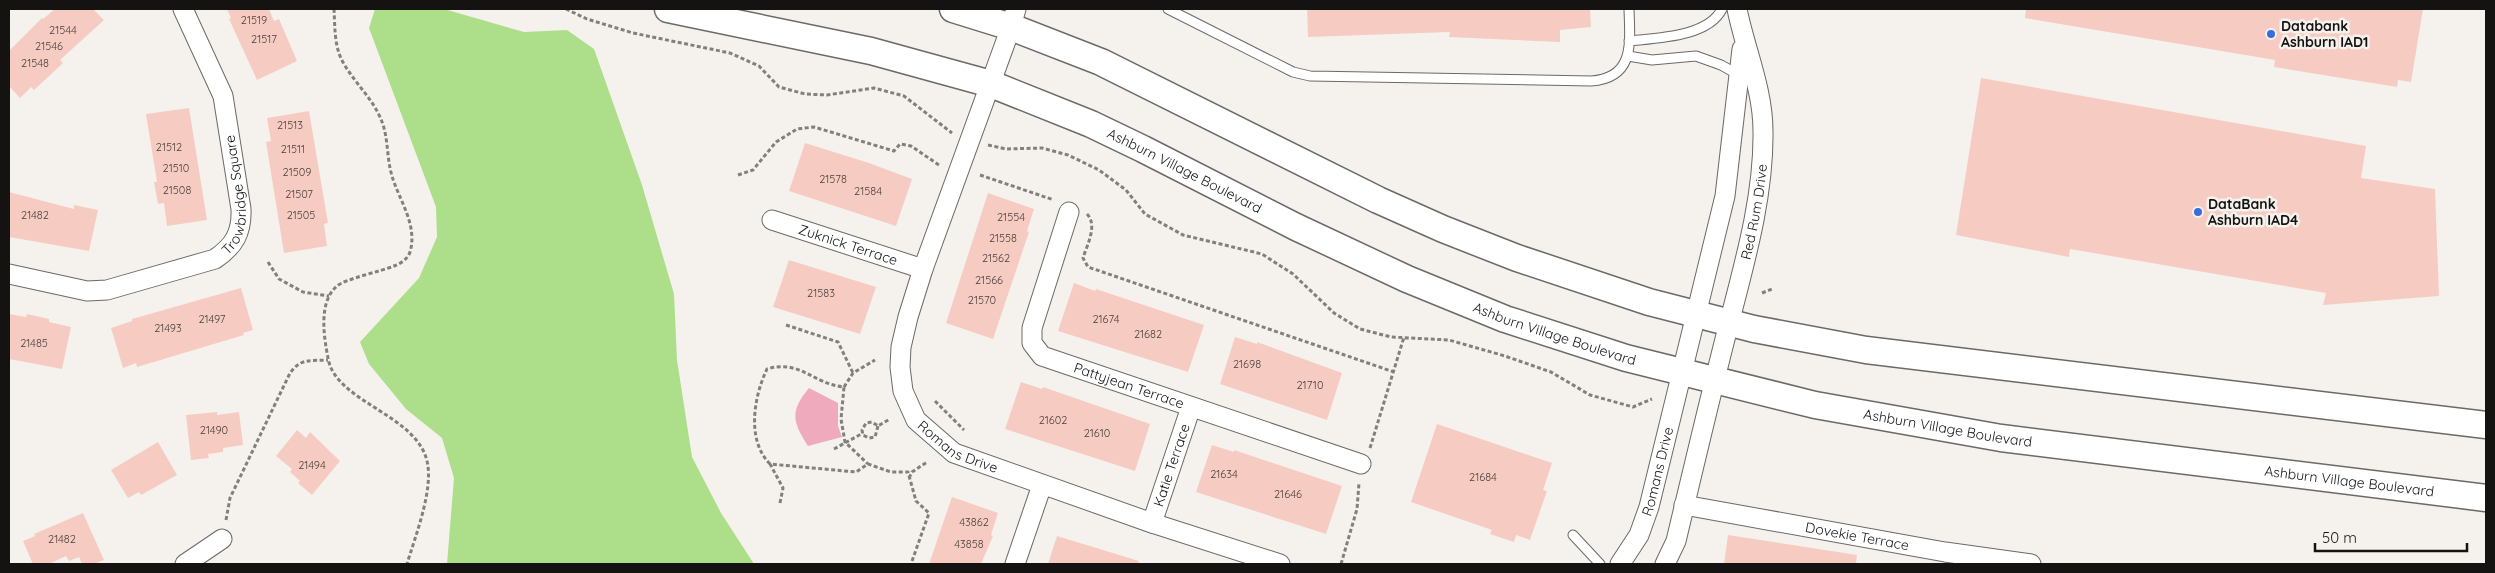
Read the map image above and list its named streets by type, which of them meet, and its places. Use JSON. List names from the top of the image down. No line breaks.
{"streets":{"main road":["Ashburn Village Boulevard"],"street":["Trowbridge Square","Red Rum Drive","Zuknick Terrace","Pattyjean Terrace","Romans Drive","Katie Terrace","Dovekie Terrace"]},"crossings":[["Ashburn Village Boulevard","Red Rum Drive"],["Ashburn Village Boulevard","Romans Drive"],["Red Rum Drive","Romans Drive"],["Zuknick Terrace","Romans Drive"],["Pattyjean Terrace","Katie Terrace"],["Romans Drive","Katie Terrace"]],"places":["Databank Ashburn IAD1","DataBank Ashburn IAD4"],"house_numbers":["21519","21544","21517","21546","21548","21513","21512","21511","21510","21509","21578","21508","21584","21507","21482","21505","21554","21558","21562","21566","21583","21570","21497","21674","21493","21682","21485","21698","21710","21602","21490","21610","21494","21634","21684","21646","43862","21482","43858"],"scale_bar":"50 m"}
